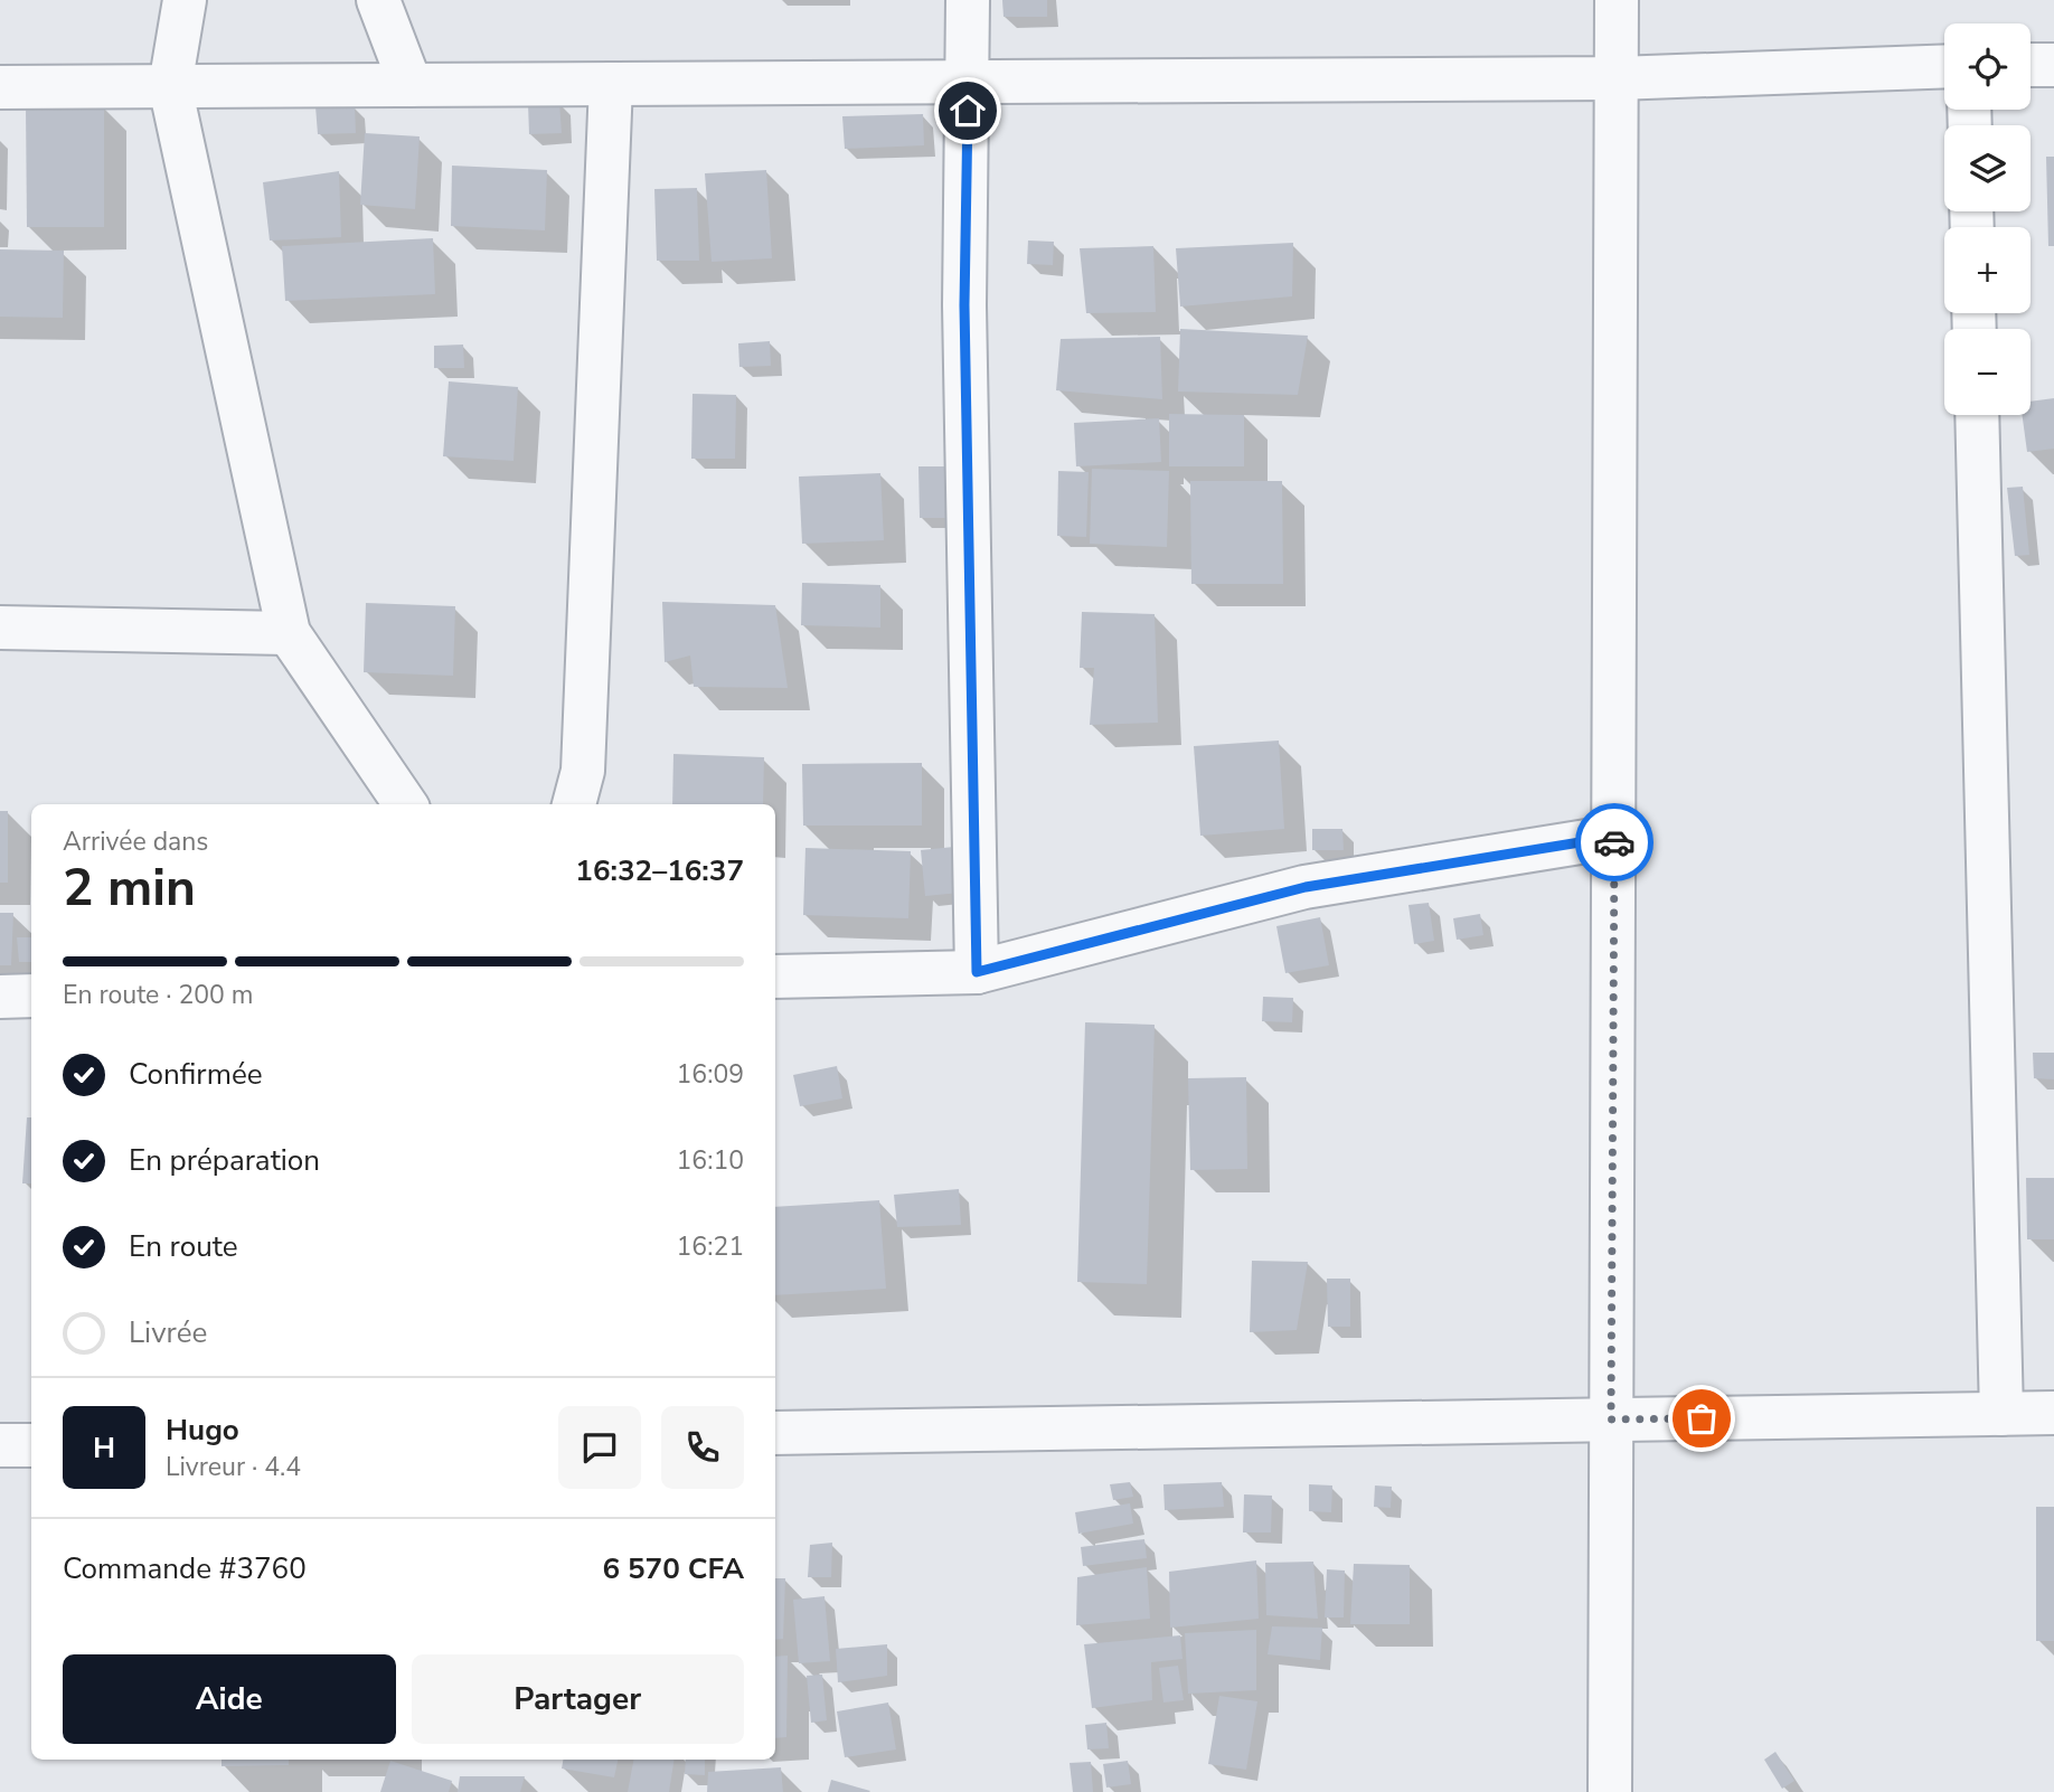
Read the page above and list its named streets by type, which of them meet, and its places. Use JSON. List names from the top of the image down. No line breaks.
{"page":{"map_buttons":["+","−"],"heading":["2 min","Arrivée dans","16:32–16:37"],"panel":["Hugo","Livreur · 4.4","Commande #3760","6 570 CFA"],"bar":"En route · 200 m","list":[["Confirmée","16:09"],["En préparation","16:10"],["En route","16:21"],"Livrée"],"round":"H","buttons":["Aide","Partager"]}}
